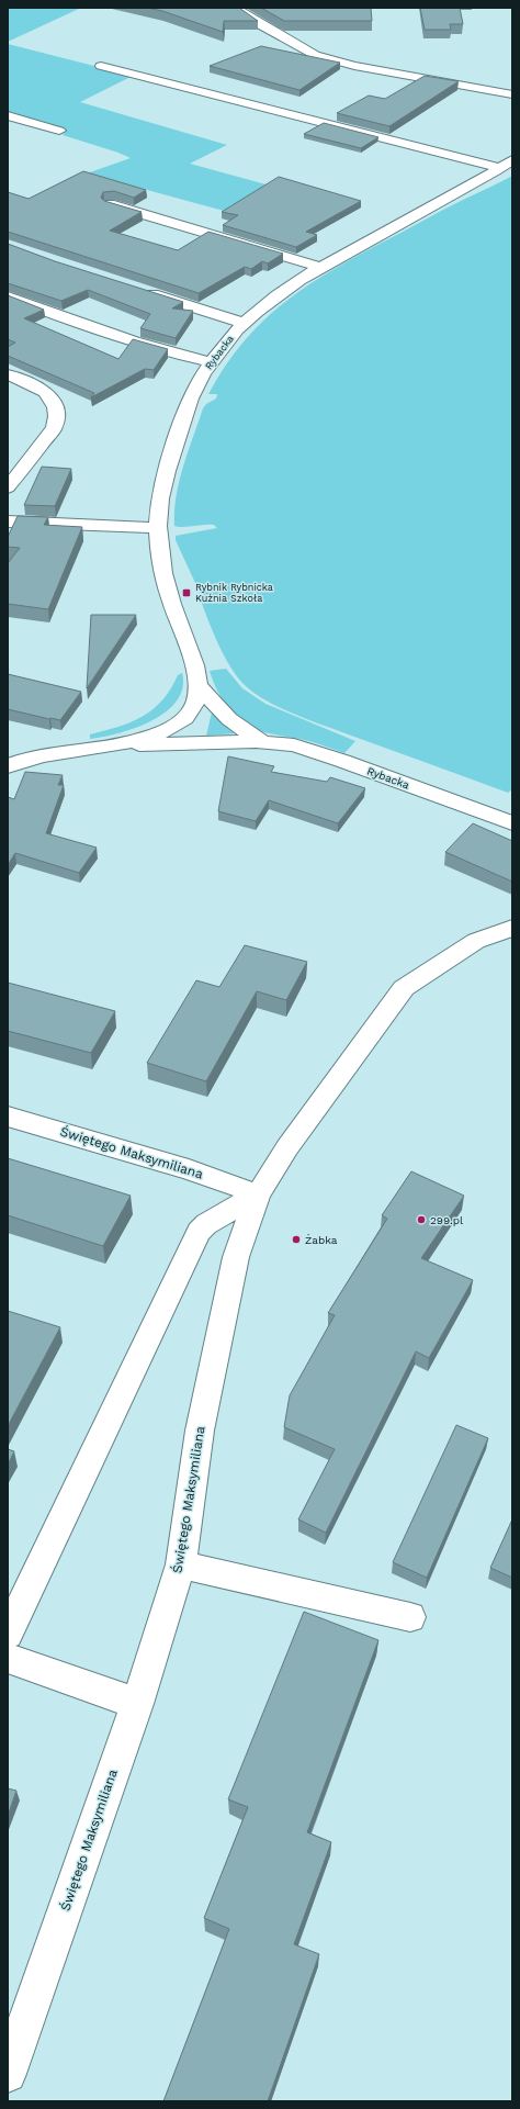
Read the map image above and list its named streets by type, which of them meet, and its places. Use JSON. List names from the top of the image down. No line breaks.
{"streets":{"street":["Rybacka","Świętego Maksymiliana"]},"places":{"transit":["Rybnik Rybnicka Kuźnia Szkoła"],"other":["299.pl","Żabka"]}}
